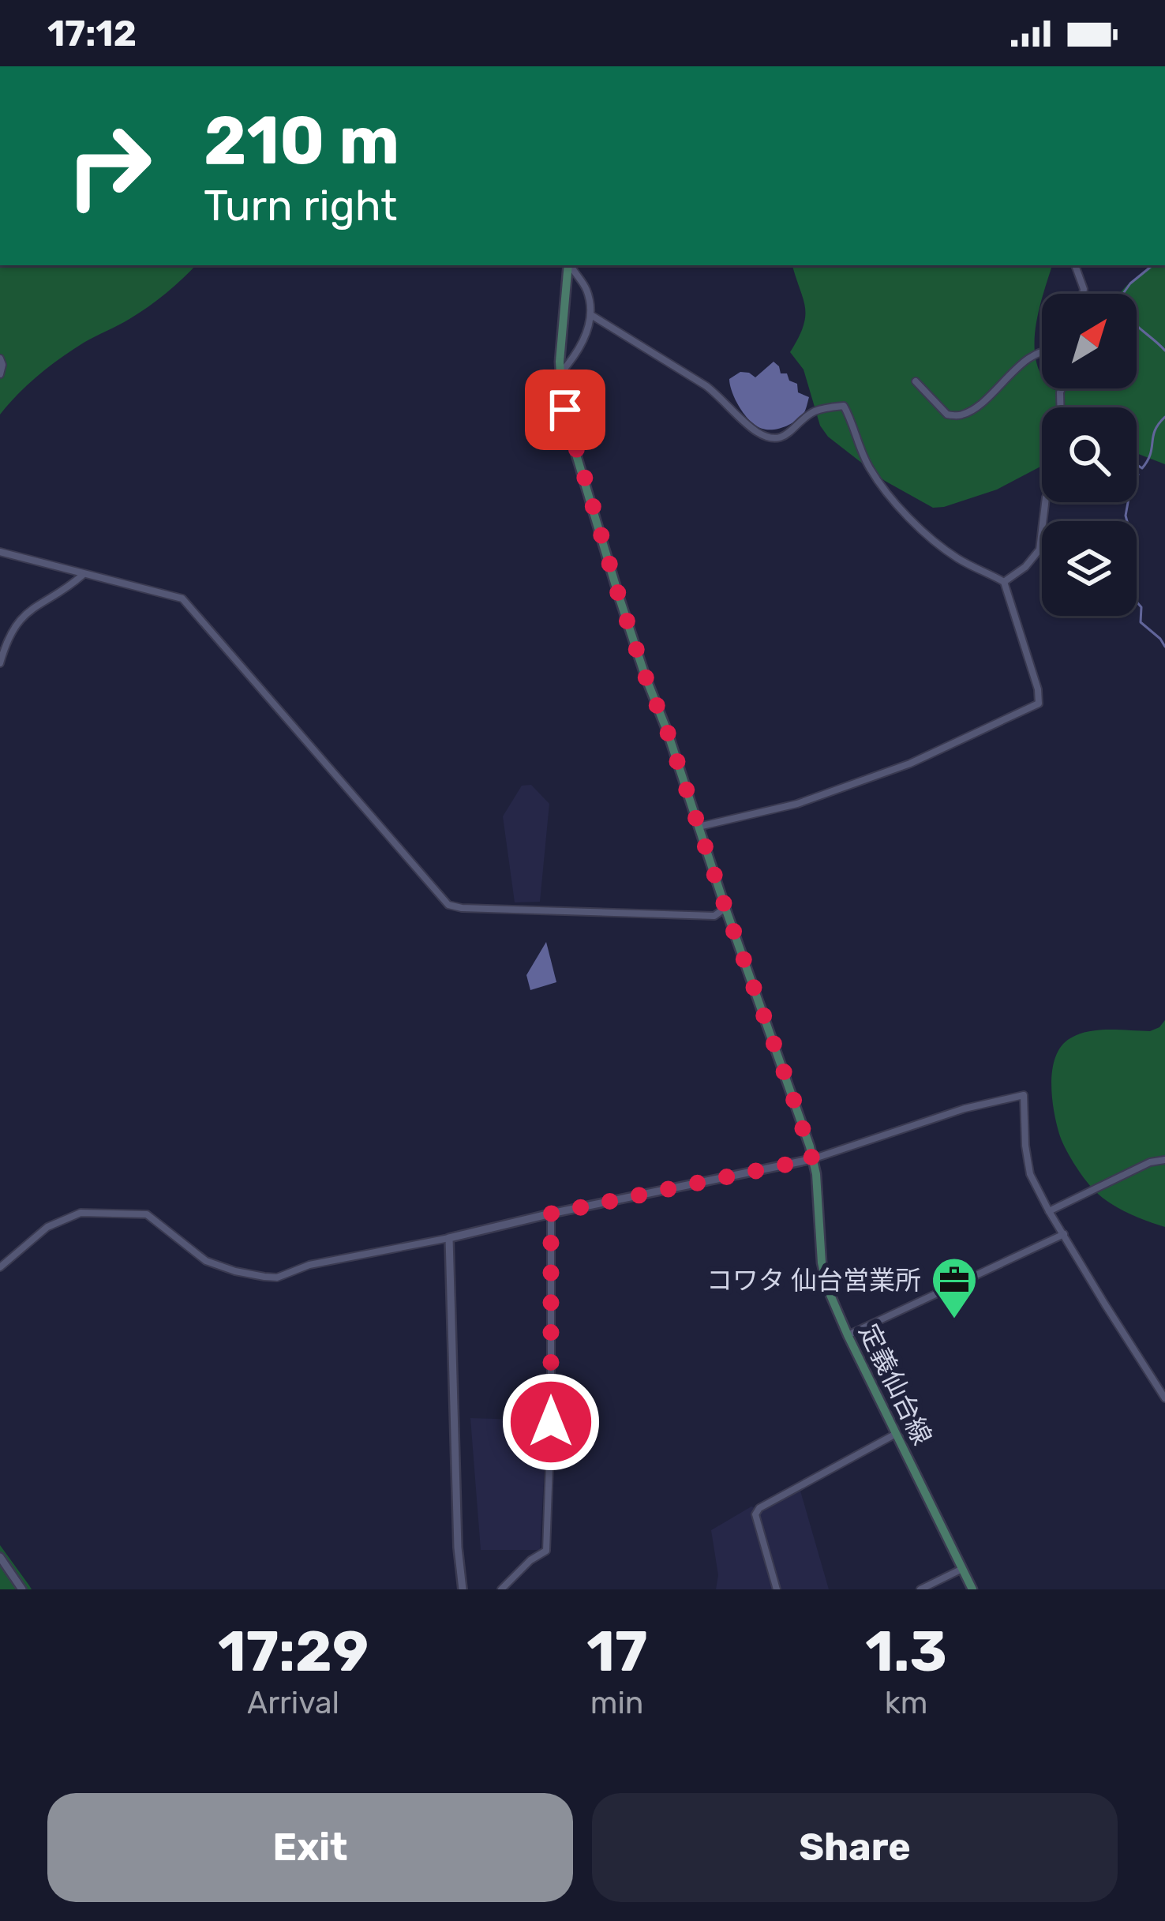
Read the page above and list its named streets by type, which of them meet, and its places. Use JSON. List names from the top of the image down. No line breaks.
{"streets":{"main road":["定義仙台線"]},"places":{"office":["コワタ 仙台営業所"]},"north":"top right","page":{"status":"17:12","turn":["210 m","Turn right"],"eta":["17:29","Arrival","17","min","1.3","km"],"buttons":["Exit","Share"]}}
